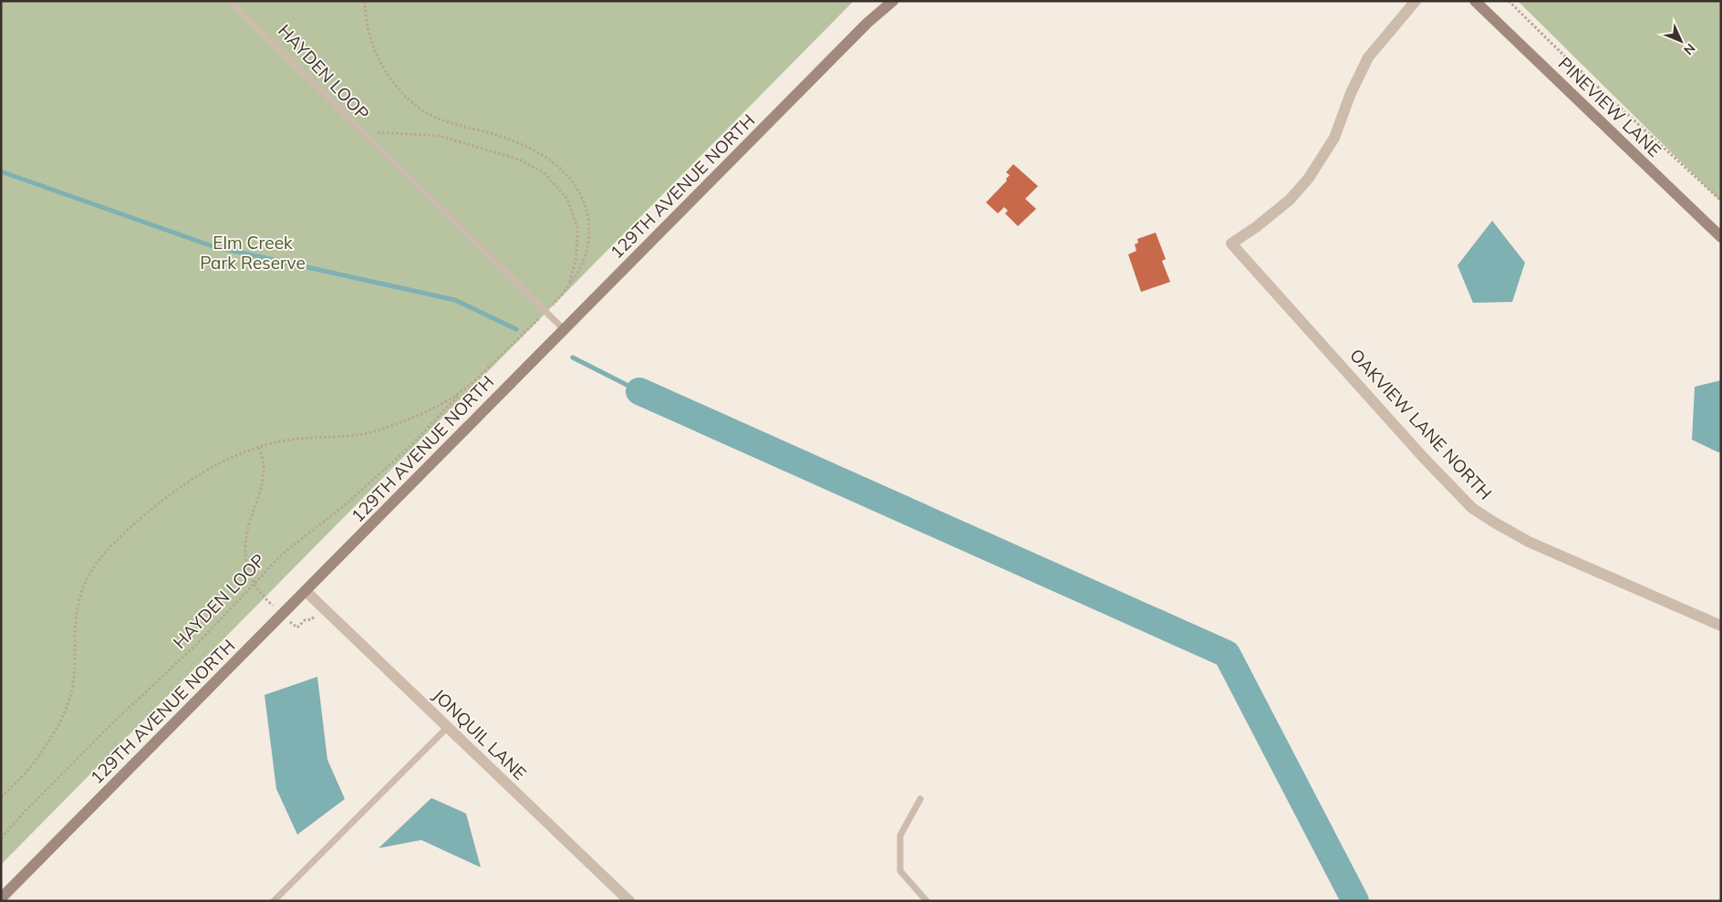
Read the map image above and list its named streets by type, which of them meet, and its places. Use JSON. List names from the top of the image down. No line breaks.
{"streets":{"main road":["PINEVIEW LANE","129TH AVENUE NORTH"],"street":["OAKVIEW LANE NORTH","JONQUIL LANE"],"path":["HAYDEN LOOP"]},"crossings":[["129TH AVENUE NORTH","JONQUIL LANE"]],"parks":["Elm Creek Park Reserve"],"north":"bottom right"}
